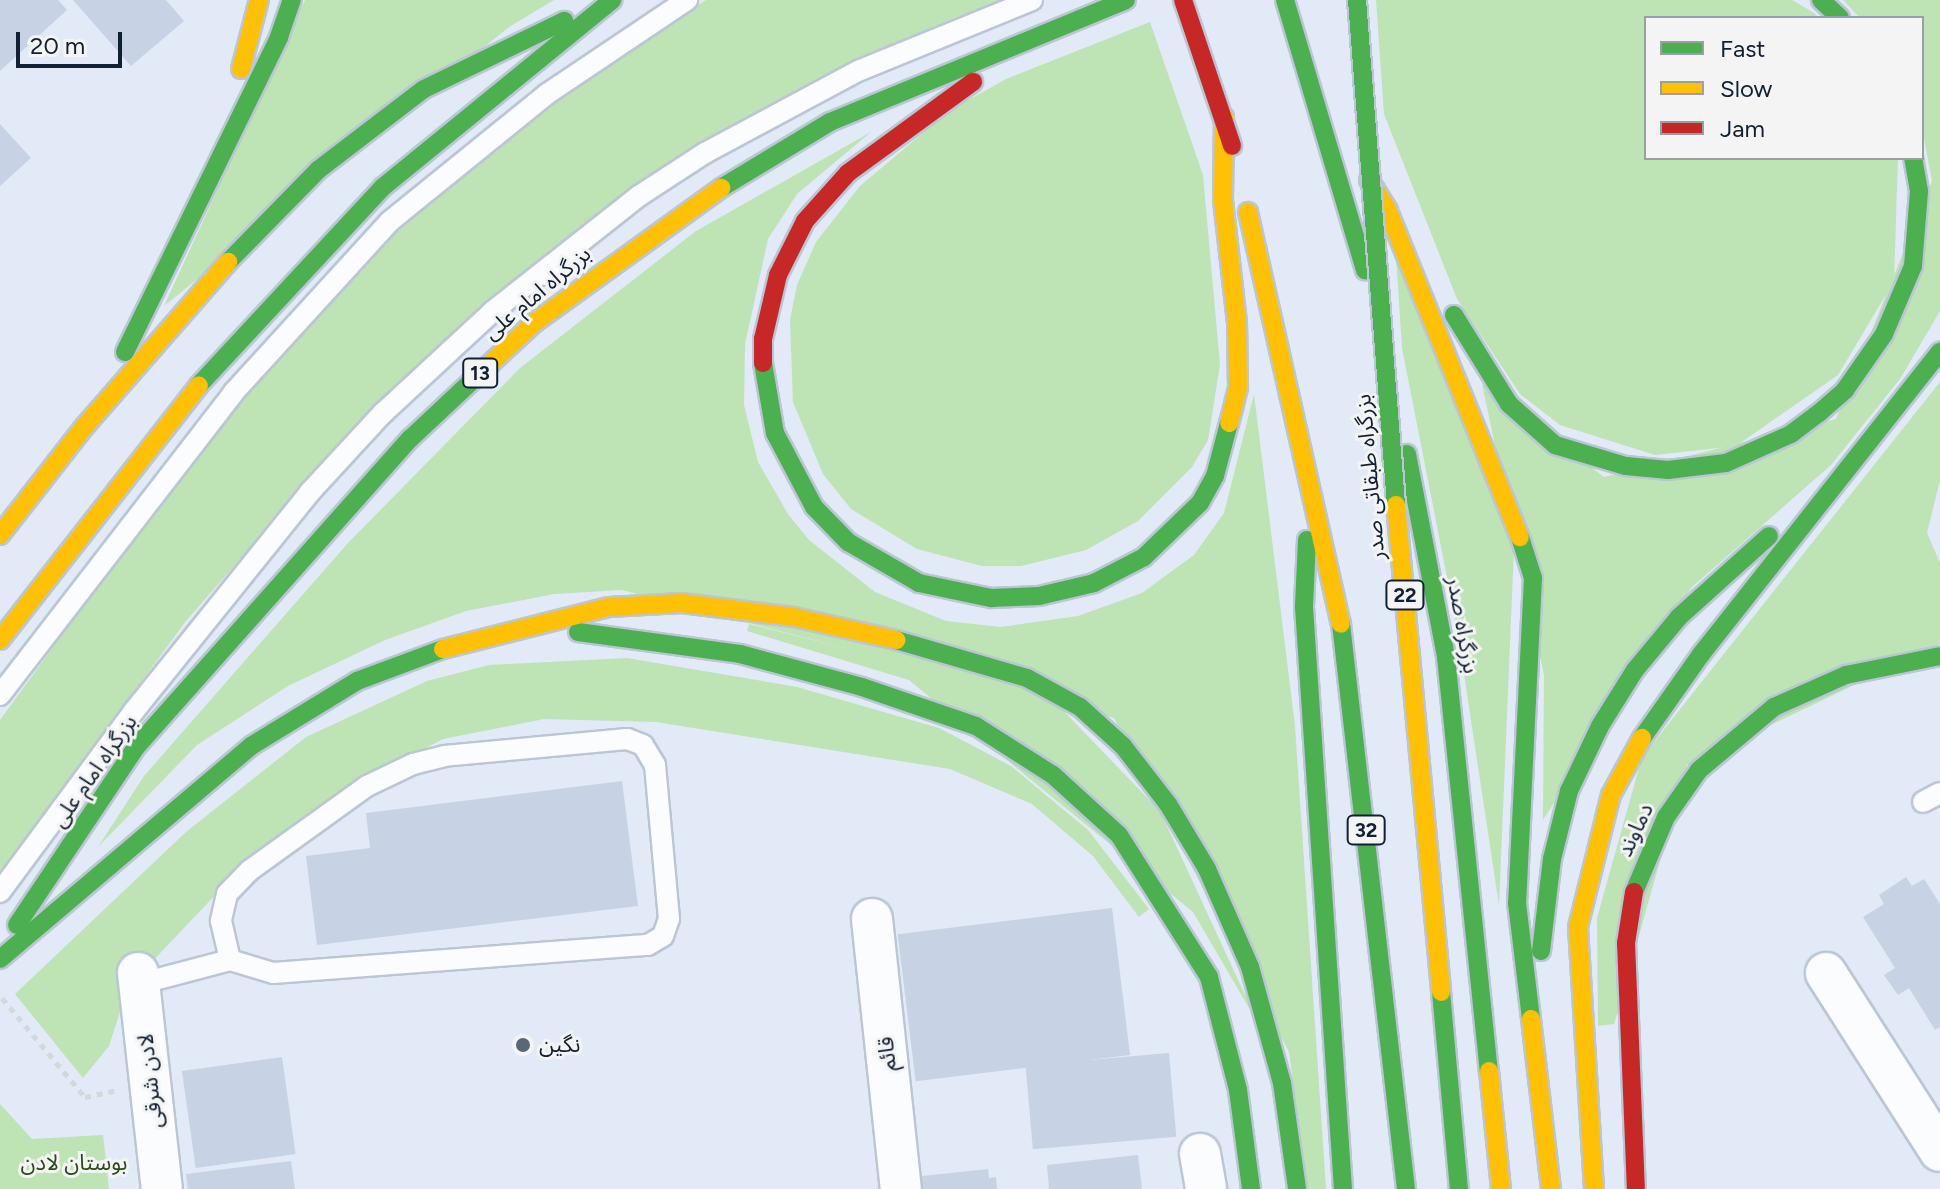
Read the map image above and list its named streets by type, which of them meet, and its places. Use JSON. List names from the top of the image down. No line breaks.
{"streets":{"main road":["بزرگراه امام علی","13","بزرگراه طبقاتی صدر","22","بزرگراه صدر","32","دماوند"],"street":["قائم","لادن شرقی"]},"parks":["بوستان لادن"],"places":["نگین"],"legend":["Fast","Slow","Jam"],"scale_bar":"20 m"}
